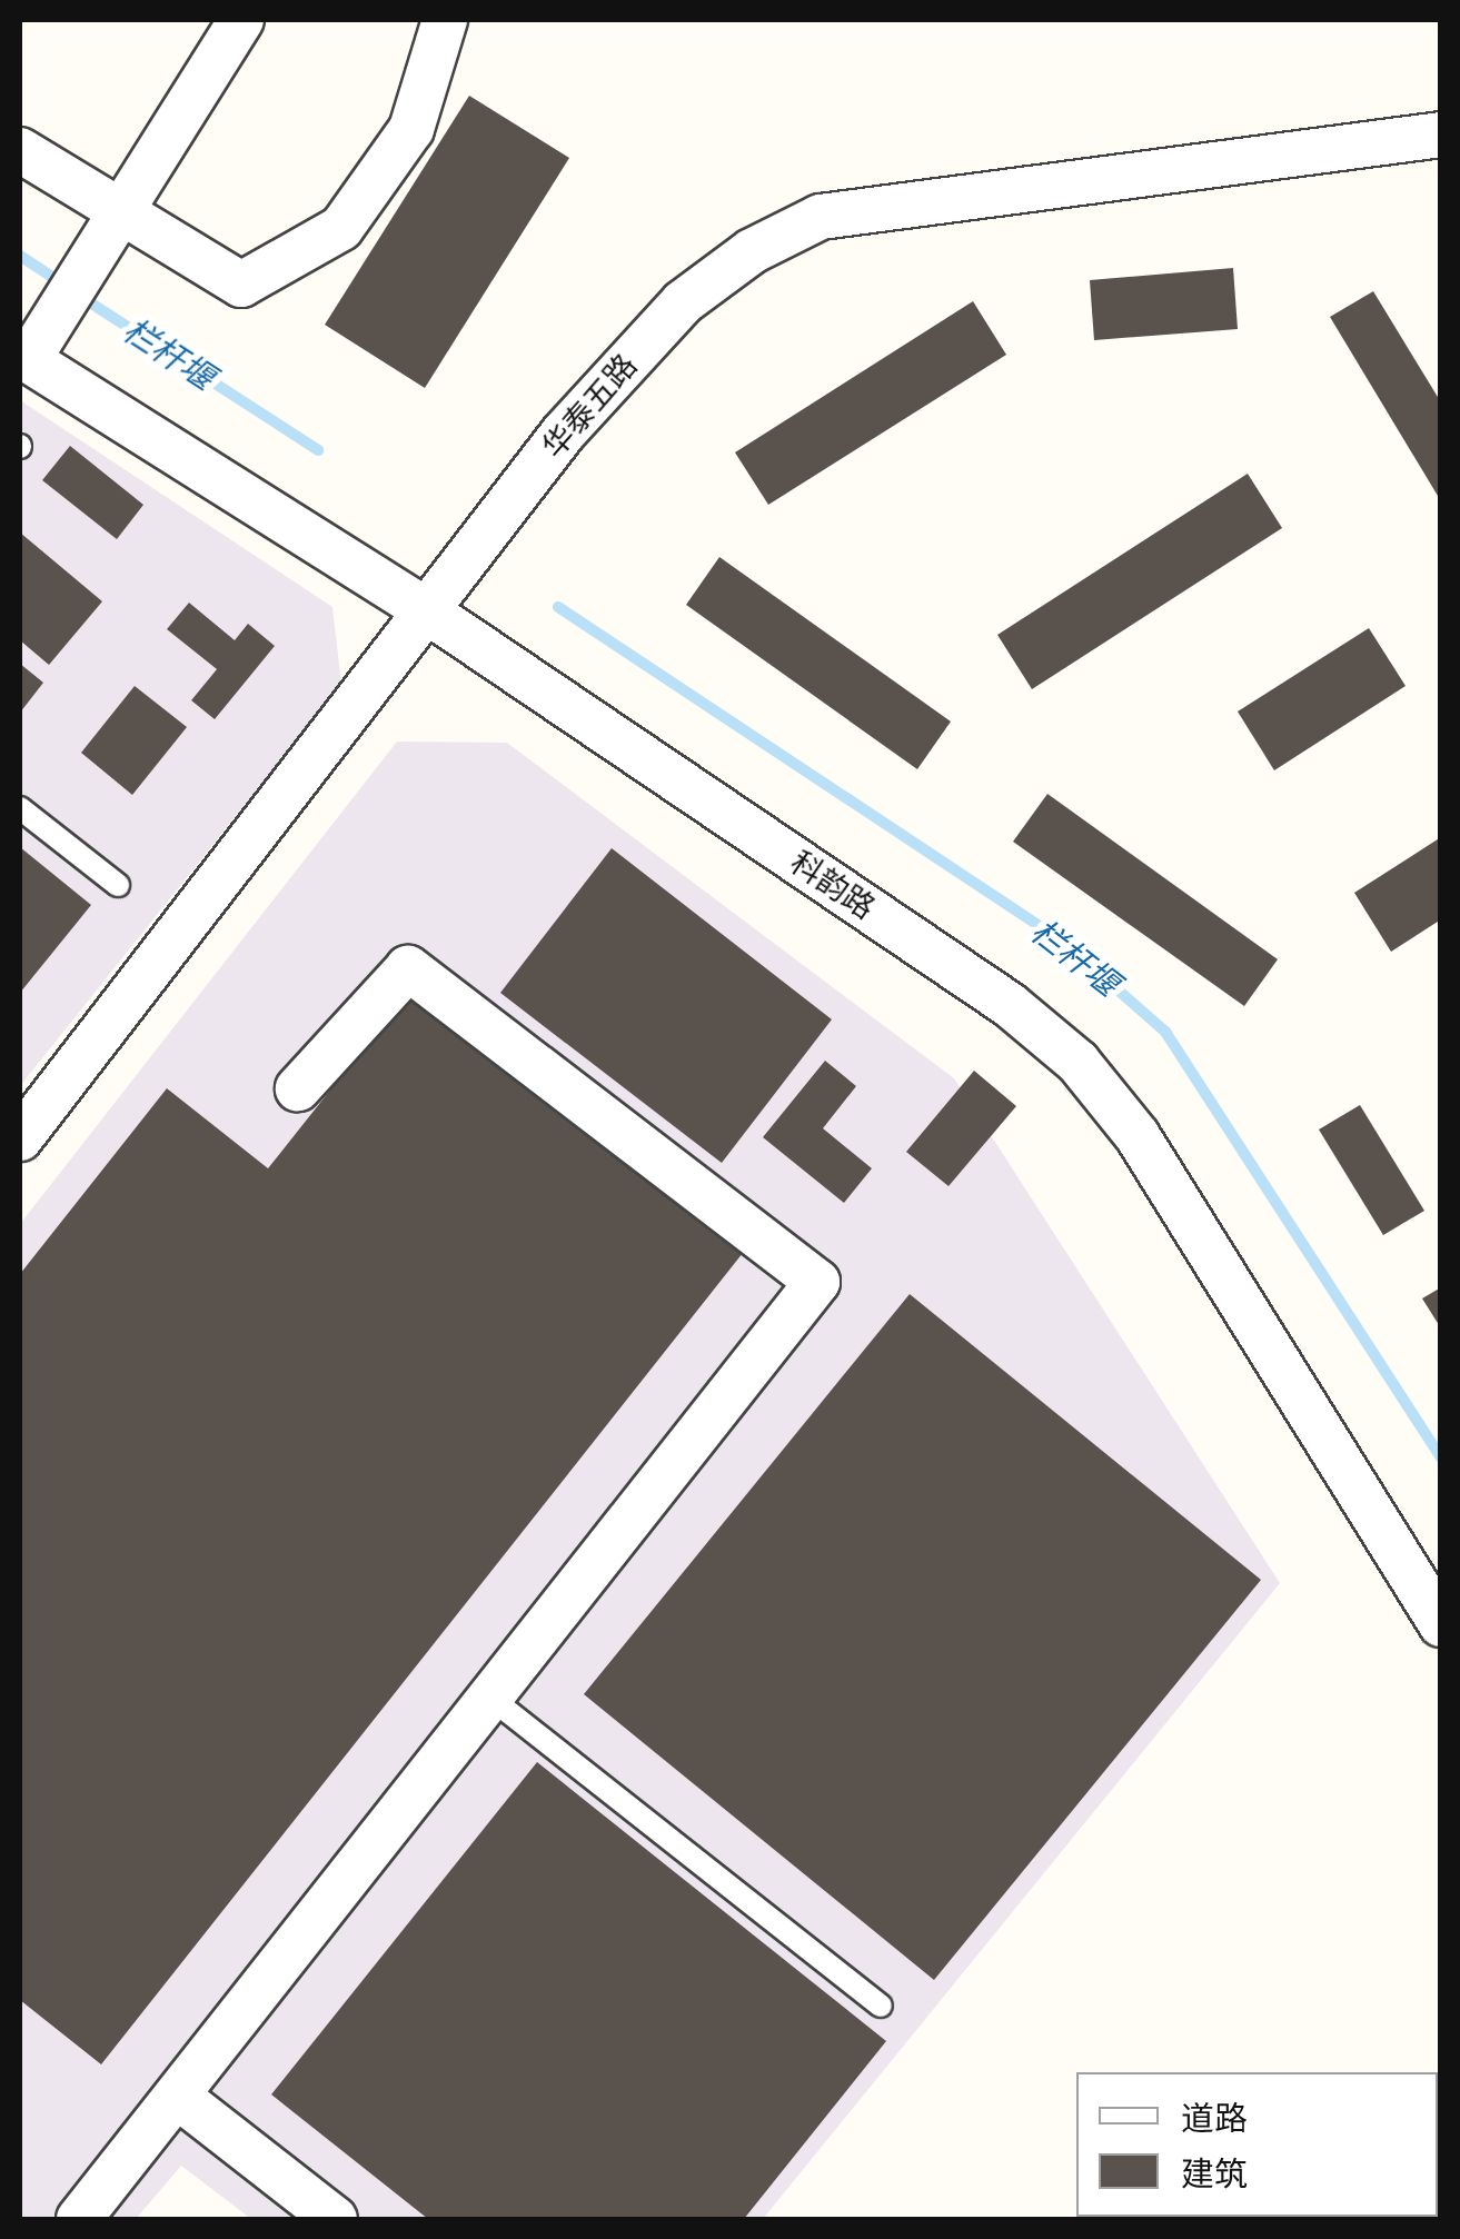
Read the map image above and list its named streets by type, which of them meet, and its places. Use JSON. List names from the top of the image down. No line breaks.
{"streets":{"street":["华泰五路","科韵路"]},"crossings":[["华泰五路","科韵路"]],"water":["栏杆堰"],"legend":["道路","建筑"]}
